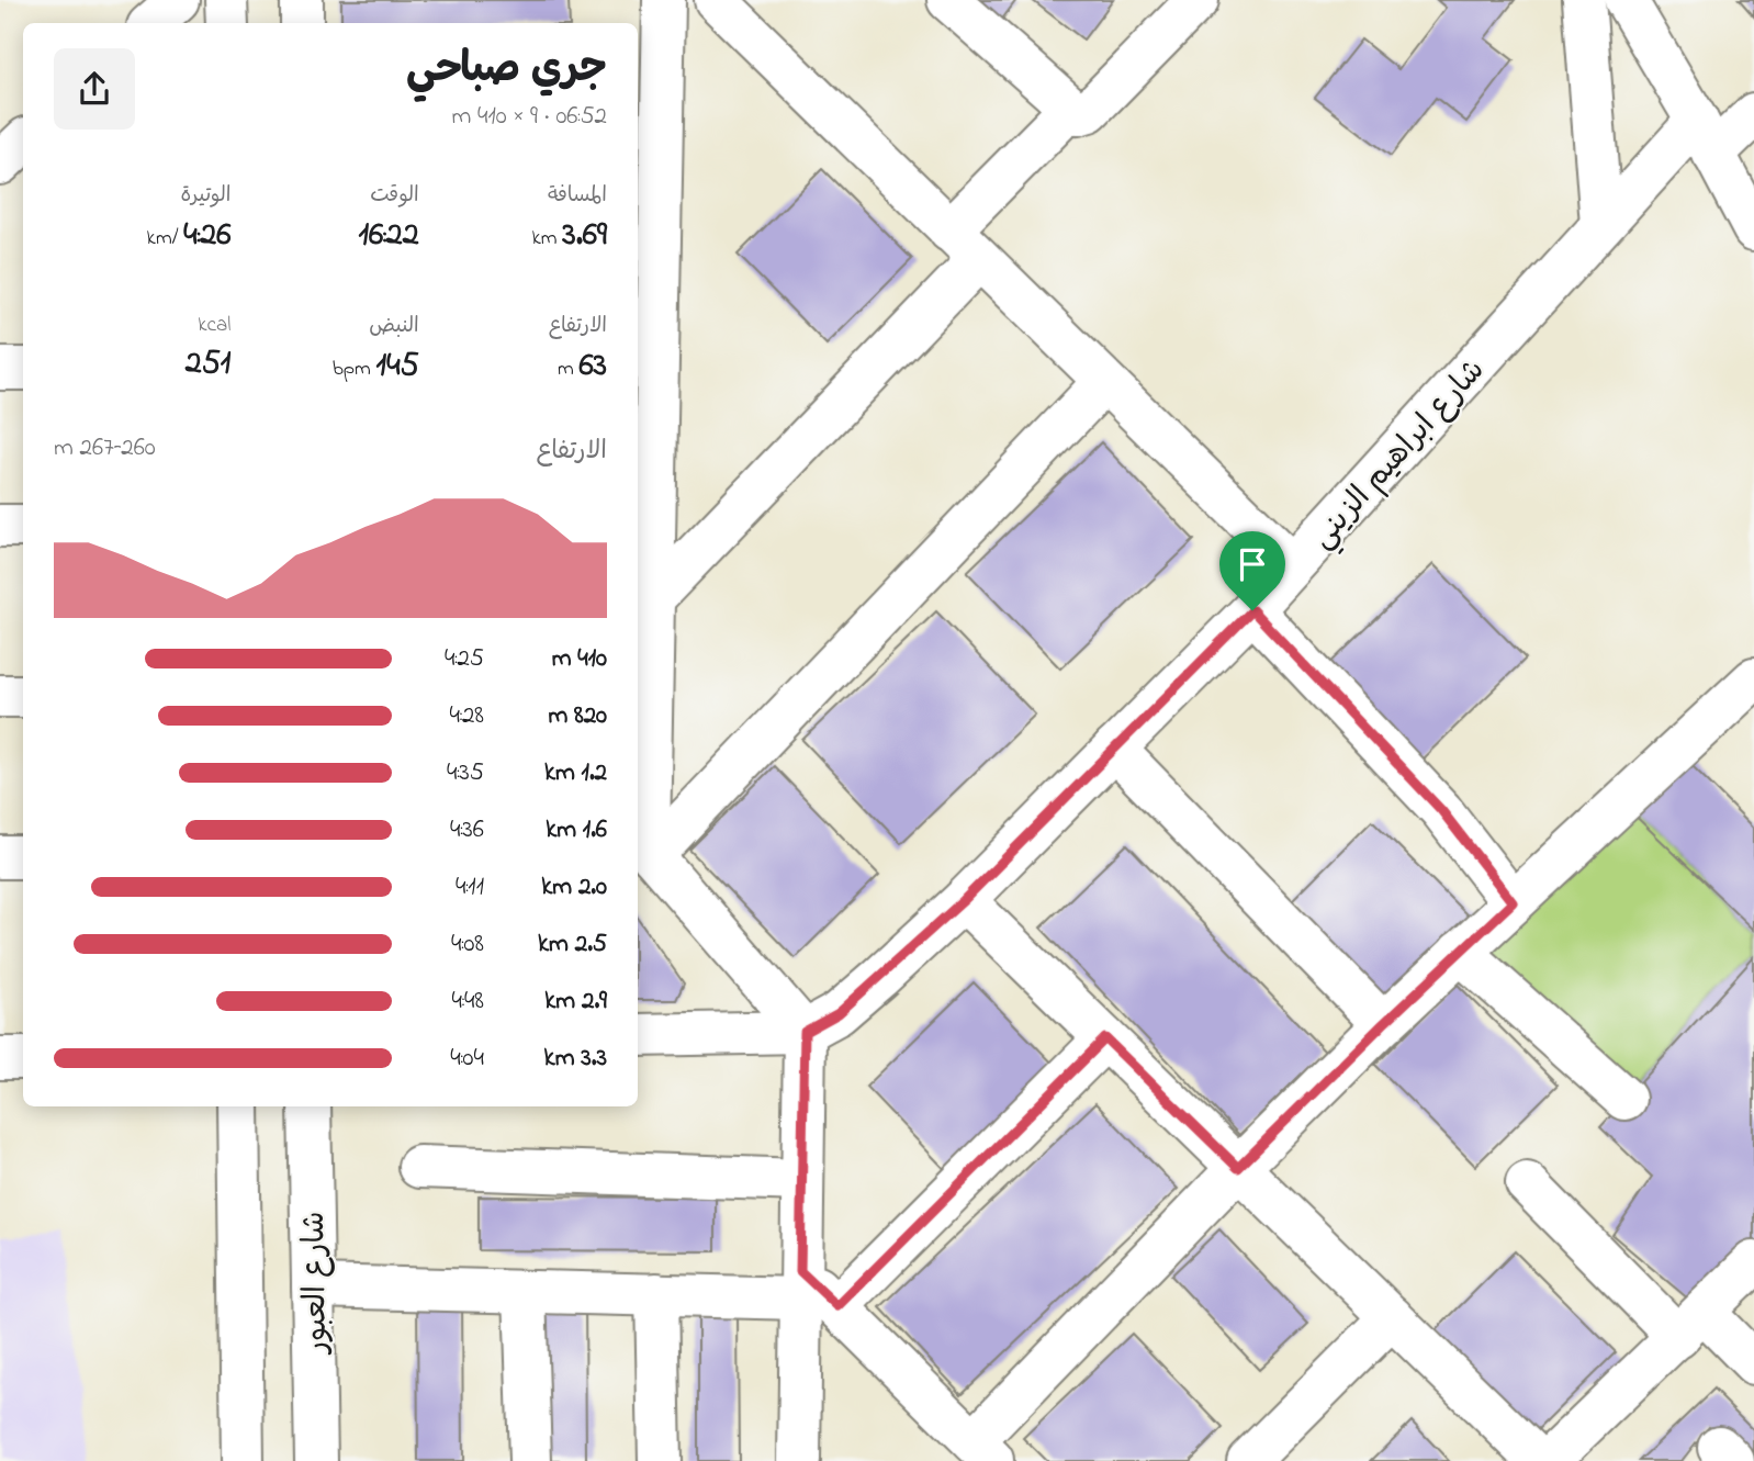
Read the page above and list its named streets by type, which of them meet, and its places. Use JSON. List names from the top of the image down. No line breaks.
{"streets":{"street":["شارع ابراهيم الزيني","شارع العبور"]},"page":{"heading":["جري صباحي","06:52 · 9 × 410 m"],"stats":[["المسافة","3.69 km"],["الوقت","16:22"],["الوتيرة","4:26 /km"],["الارتفاع","63 m"],["النبض","145 bpm"],["kcal","251"]],"chart":["الارتفاع","260–267 m"],"list":[{"name":"410 m","note":"4:25"},{"name":"820 m","note":"4:28"},{"name":"1.2 km","note":"4:35"},{"name":"1.6 km","note":"4:36"},{"name":"2.0 km","note":"4:11"},{"name":"2.5 km","note":"4:08"},{"name":"2.9 km","note":"4:48"},{"name":"3.3 km","note":"4:04"}]}}
